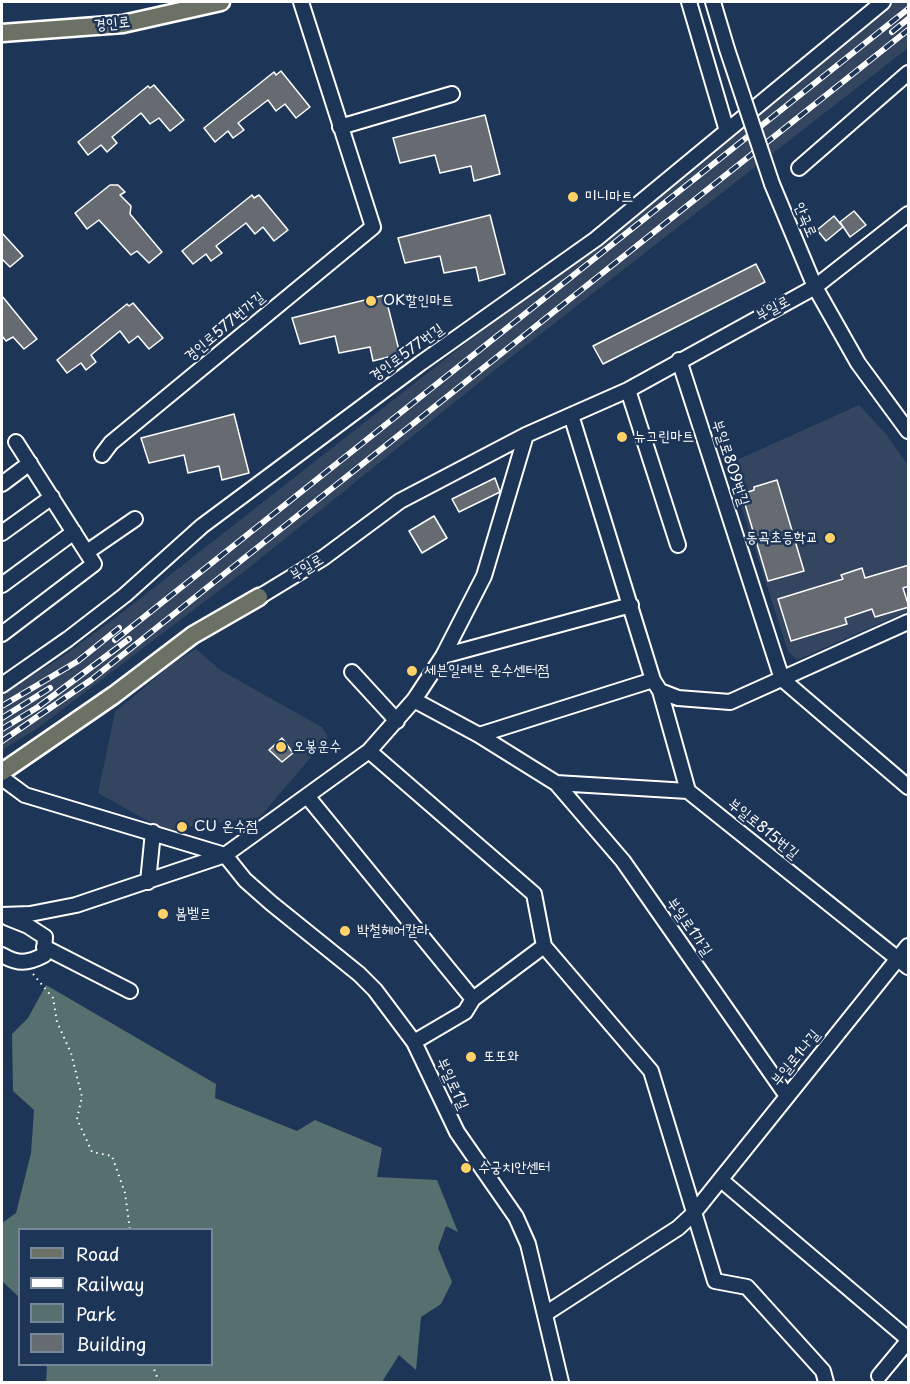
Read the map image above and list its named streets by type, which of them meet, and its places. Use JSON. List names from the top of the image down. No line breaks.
{"streets":{"main road":["경인로","부일로"],"street":["안곡로","경인로577번가길","경인로577번길","부일로809번길","부일로815번길","부일로1가길","부일로1나길","부일로1길"]},"crossings":[["안곡로","부일로"],["부일로","부일로809번길"],["부일로815번길","부일로1가길"],["부일로815번길","부일로1나길"],["부일로1가길","부일로1나길"],["부일로1나길","부일로1길"]],"places":["미니마트","OK할인마트","뉴그린마트","동곡초등학교","세븐일레븐 온수센터점","오봉운수","CU 온수점","봄벨르","박철헤어칼라","또또와","수궁치안센터"],"legend":["Road","Railway","Park","Building"]}
